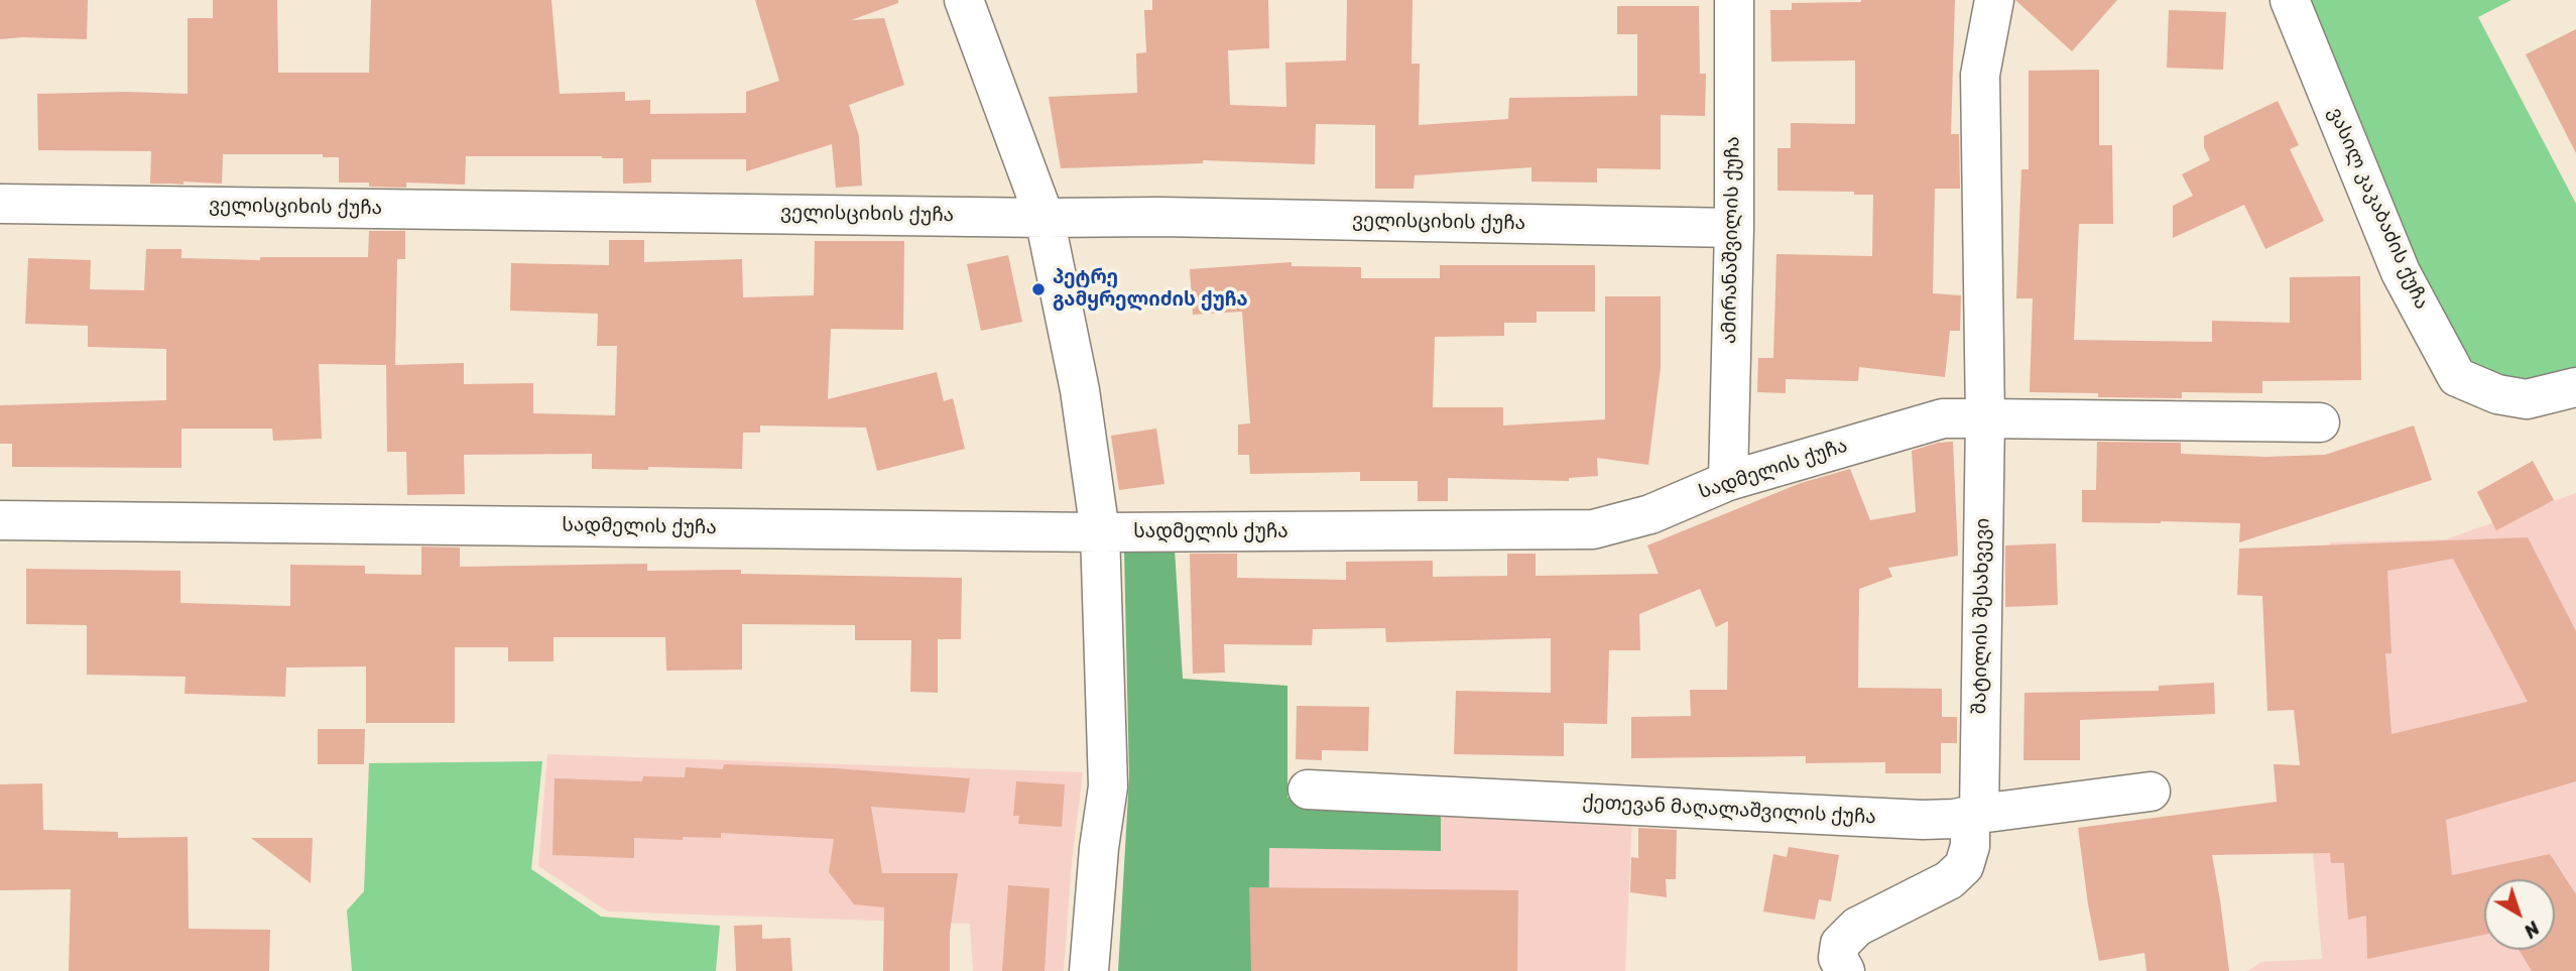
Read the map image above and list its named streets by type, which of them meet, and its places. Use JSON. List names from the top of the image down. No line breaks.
{"streets":{"street":["ველისციხის ქუჩა","ვასილ კაკაბაძის ქუჩა","ამირანაშვილის ქუჩა","სადმელის ქუჩა","შატილის შესახვევი","ქეთევან მაღალაშვილის ქუჩა"]},"crossings":[["ველისციხის ქუჩა","ამირანაშვილის ქუჩა"],["ამირანაშვილის ქუჩა","სადმელის ქუჩა"],["სადმელის ქუჩა","შატილის შესახვევი"],["შატილის შესახვევი","ქეთევან მაღალაშვილის ქუჩა"]],"places":["პეტრე გამყრელიძის ქუჩა"],"north":"bottom right"}
